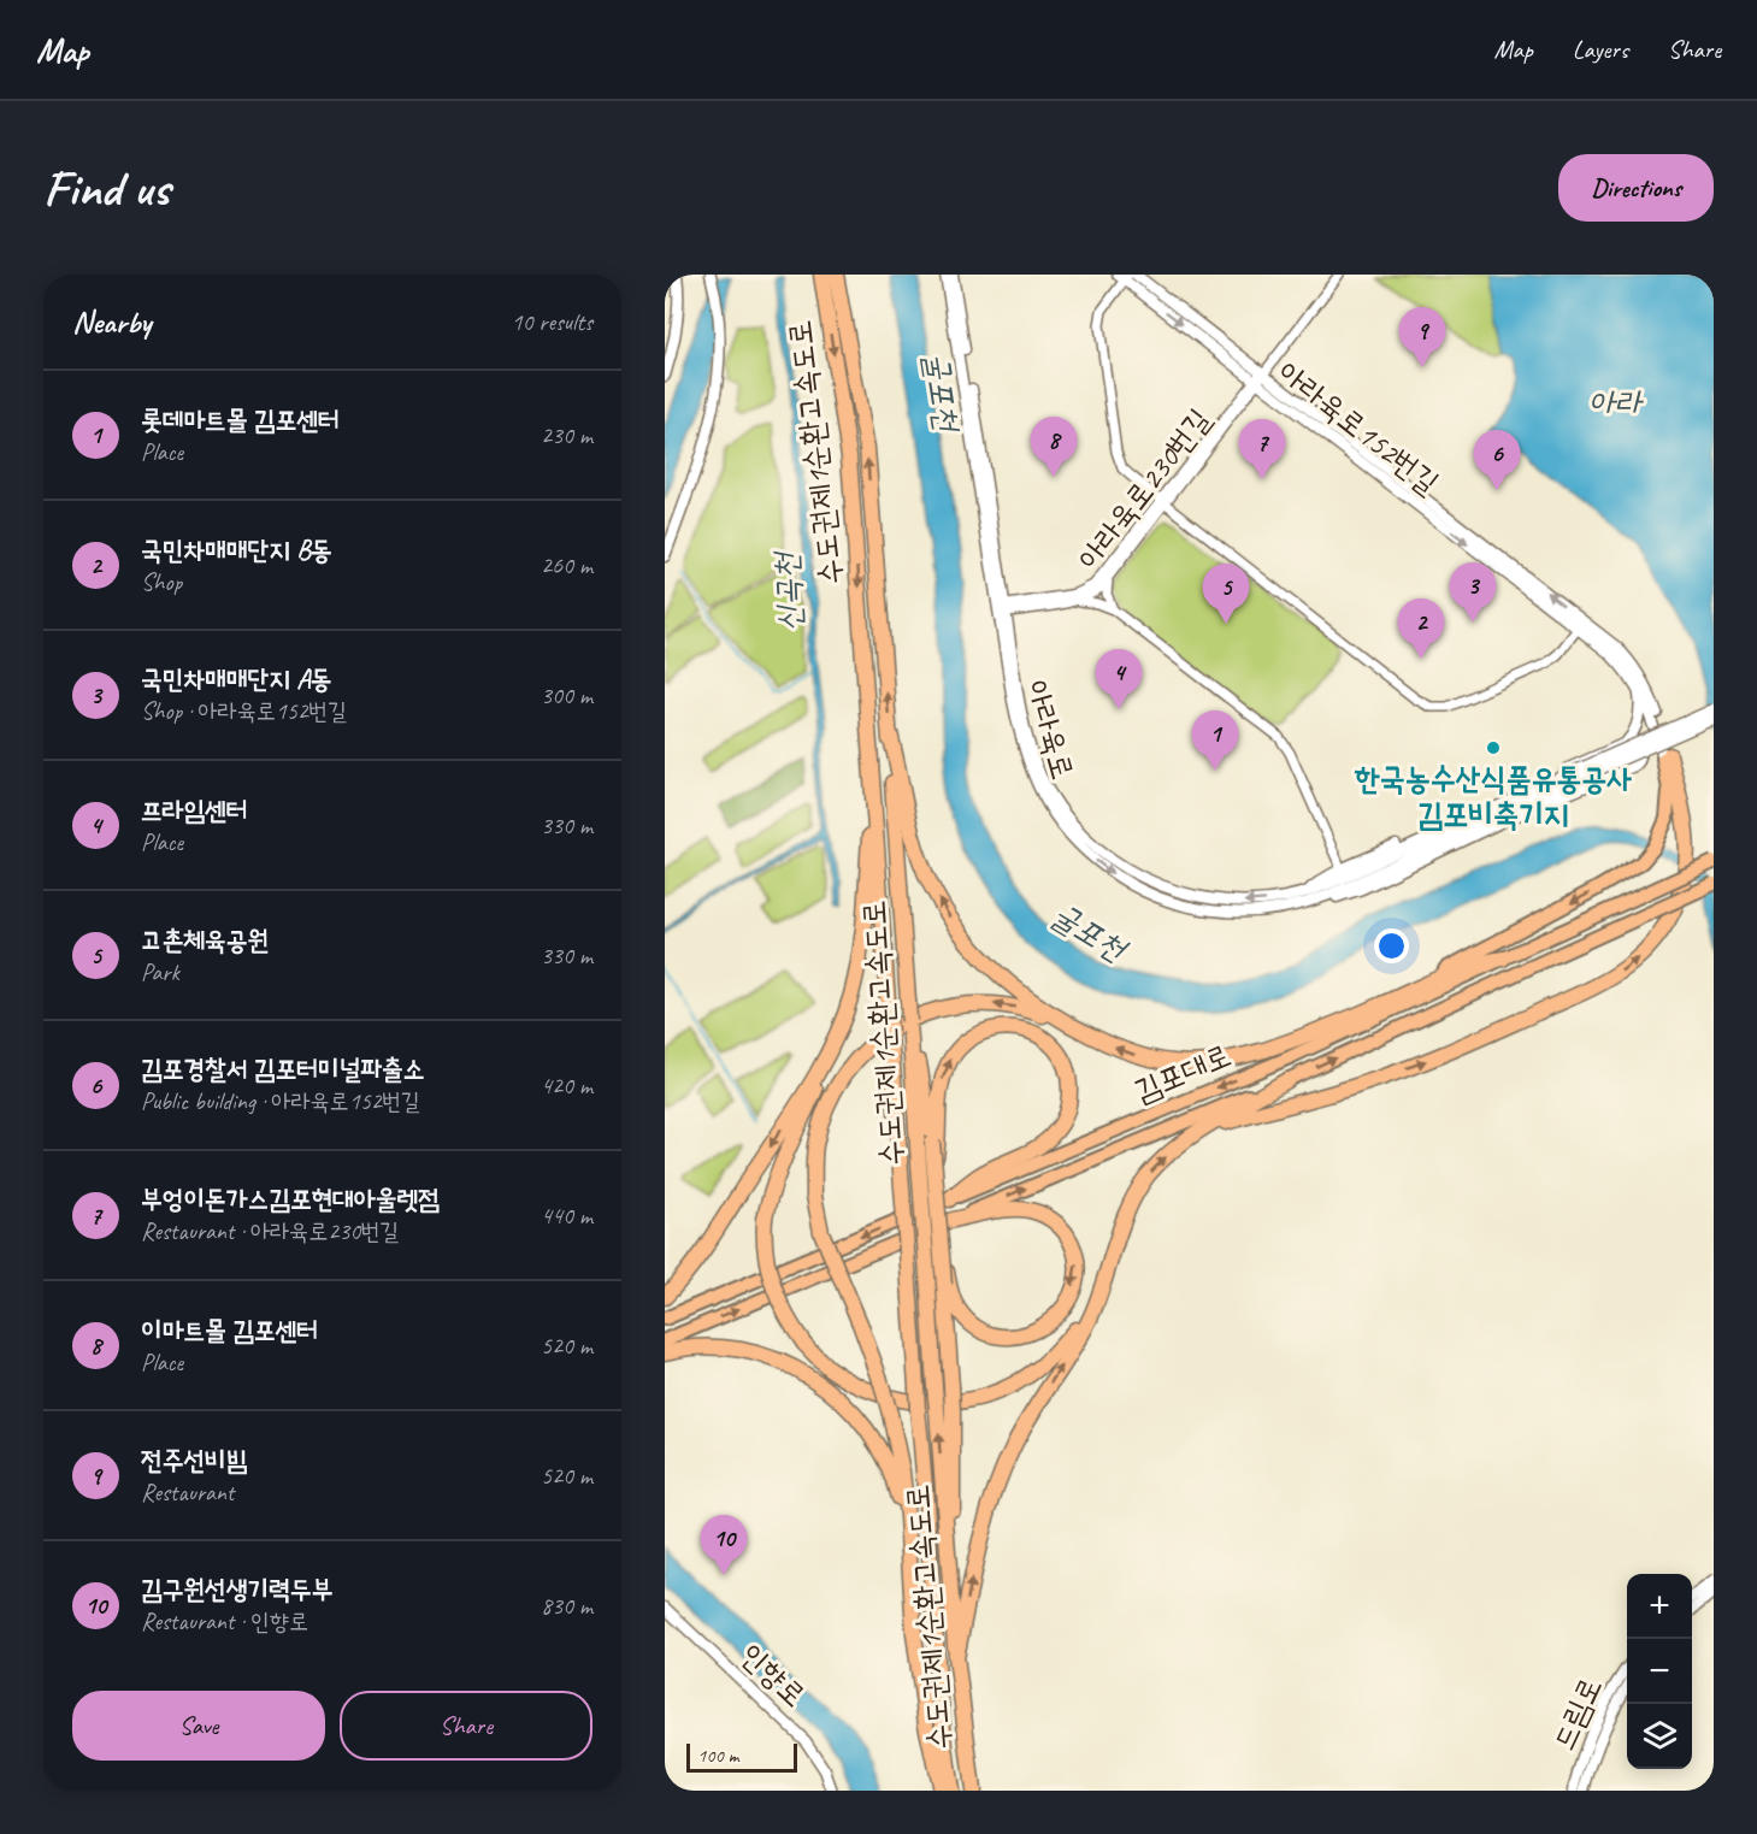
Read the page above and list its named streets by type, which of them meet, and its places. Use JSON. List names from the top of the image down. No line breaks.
{"streets":{"highway":["수도권제1순환고속도로"],"main road":["김포대로"],"street":["아라육로152번길","아라육로230번길","아라육로","인향로","드림로"]},"crossings":[["아라육로152번길","아라육로230번길"],["아라육로230번길","아라육로"]],"water":["굴포천","아라","신곡천"],"places":["한국농수산식품유통공사 김포비축기지"],"scale_bar":"100 m","page":{"header":"Map","nav":["Map","Layers","Share"],"buttons":["Directions",["Save","Share"]],"title":"Find us","heading":["Nearby","10 results"],"pins":["9","8","7","6","3","5","2","4","1","10"],"list":[{"mark":"1","name":"롯데마트몰 김포센터","note":"Place","value":"230 m"},{"mark":"2","name":"국민차매매단지 B동","note":"Shop","value":"260 m"},{"mark":"3","name":"국민차매매단지 A동","note":"Shop · 아라육로152번길","value":"300 m"},{"mark":"4","name":"프라임센터","note":"Place","value":"330 m"},{"mark":"5","name":"고촌체육공원","note":"Park","value":"330 m"},{"mark":"6","name":"김포경찰서 김포터미널파출소","note":"Public building · 아라육로152번길","value":"420 m"},{"mark":"7","name":"부엉이돈가스김포현대아울렛점","note":"Restaurant · 아라육로230번길","value":"440 m"},{"mark":"8","name":"이마트몰 김포센터","note":"Place","value":"520 m"},{"mark":"9","name":"전주선비빔","note":"Restaurant","value":"520 m"},{"mark":"10","name":"김구원선생기력두부","note":"Restaurant · 인향로","value":"830 m"}],"map_buttons":["+","−"],"scale":"100 m"}}
